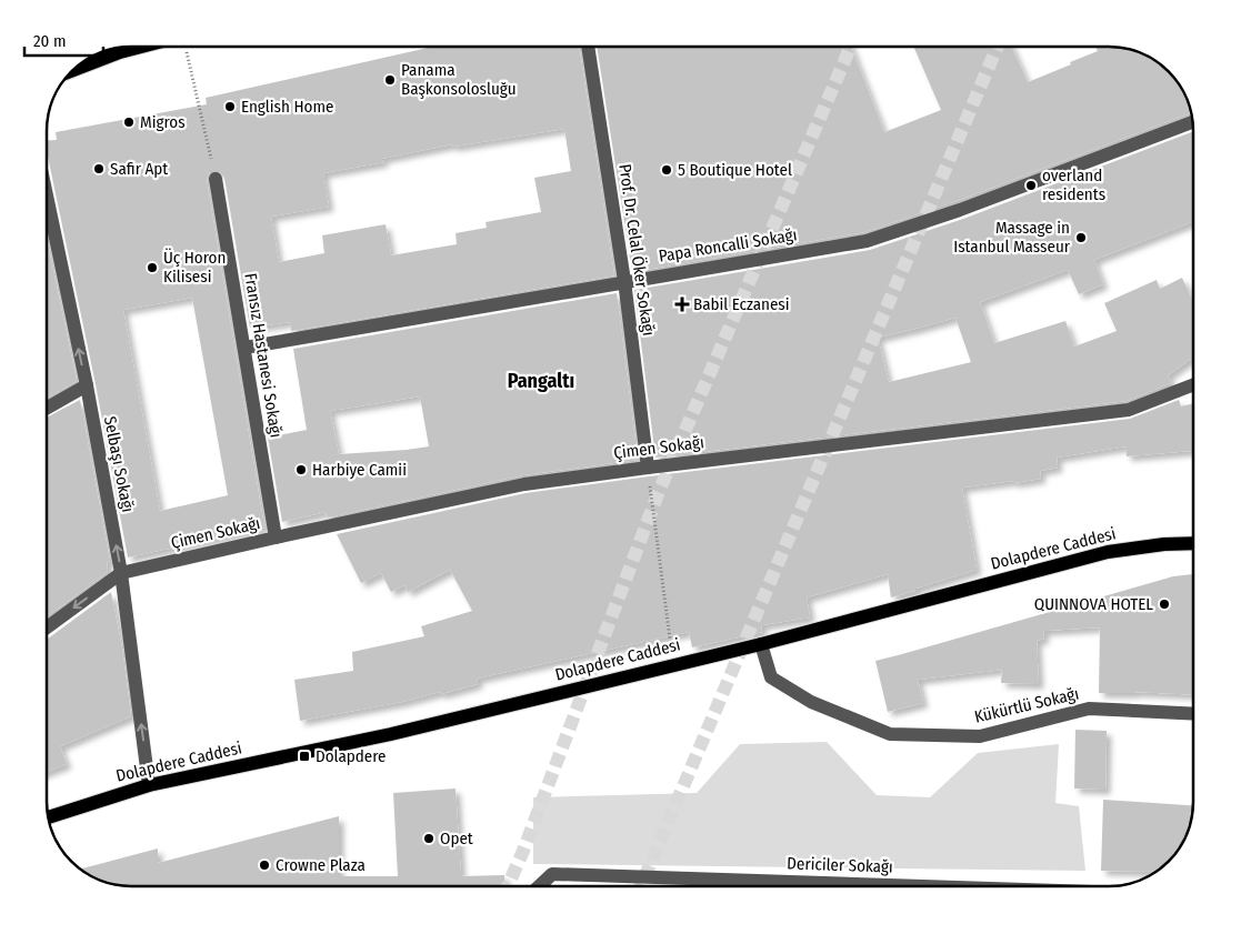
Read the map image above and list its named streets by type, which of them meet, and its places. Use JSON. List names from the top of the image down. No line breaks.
{"streets":{"main road":["Dolapdere Caddesi"],"street":["Papa Roncalli Sokağı","Prof. Dr. Celal Öker Sokağı","Fransız Hastanesi Sokağı","Çimen Sokağı","Selbaşı Sokağı","Kükürtlü Sokağı","Dericiler Sokağı"]},"crossings":[["Papa Roncalli Sokağı","Prof. Dr. Celal Öker Sokağı"],["Papa Roncalli Sokağı","Fransız Hastanesi Sokağı"],["Prof. Dr. Celal Öker Sokağı","Çimen Sokağı"],["Fransız Hastanesi Sokağı","Çimen Sokağı"],["Çimen Sokağı","Selbaşı Sokağı"],["Selbaşı Sokağı","Dolapdere Caddesi"],["Dolapdere Caddesi","Kükürtlü Sokağı"]],"one_way":["Selbaşı Sokağı"],"districts":["Pangaltı"],"places":{"other":["Panama Başkonsolosluğu","English Home","Migros","Safir Apt","5 Boutique Hotel","overland residents","Massage in Istanbul Masseur","Üç Horon Kilisesi","Harbiye Camii","QUINNOVA HOTEL","Opet","Crowne Plaza"],"health":["Babil Eczanesi"],"transit":["Dolapdere"]},"scale_bar":"20 m"}
